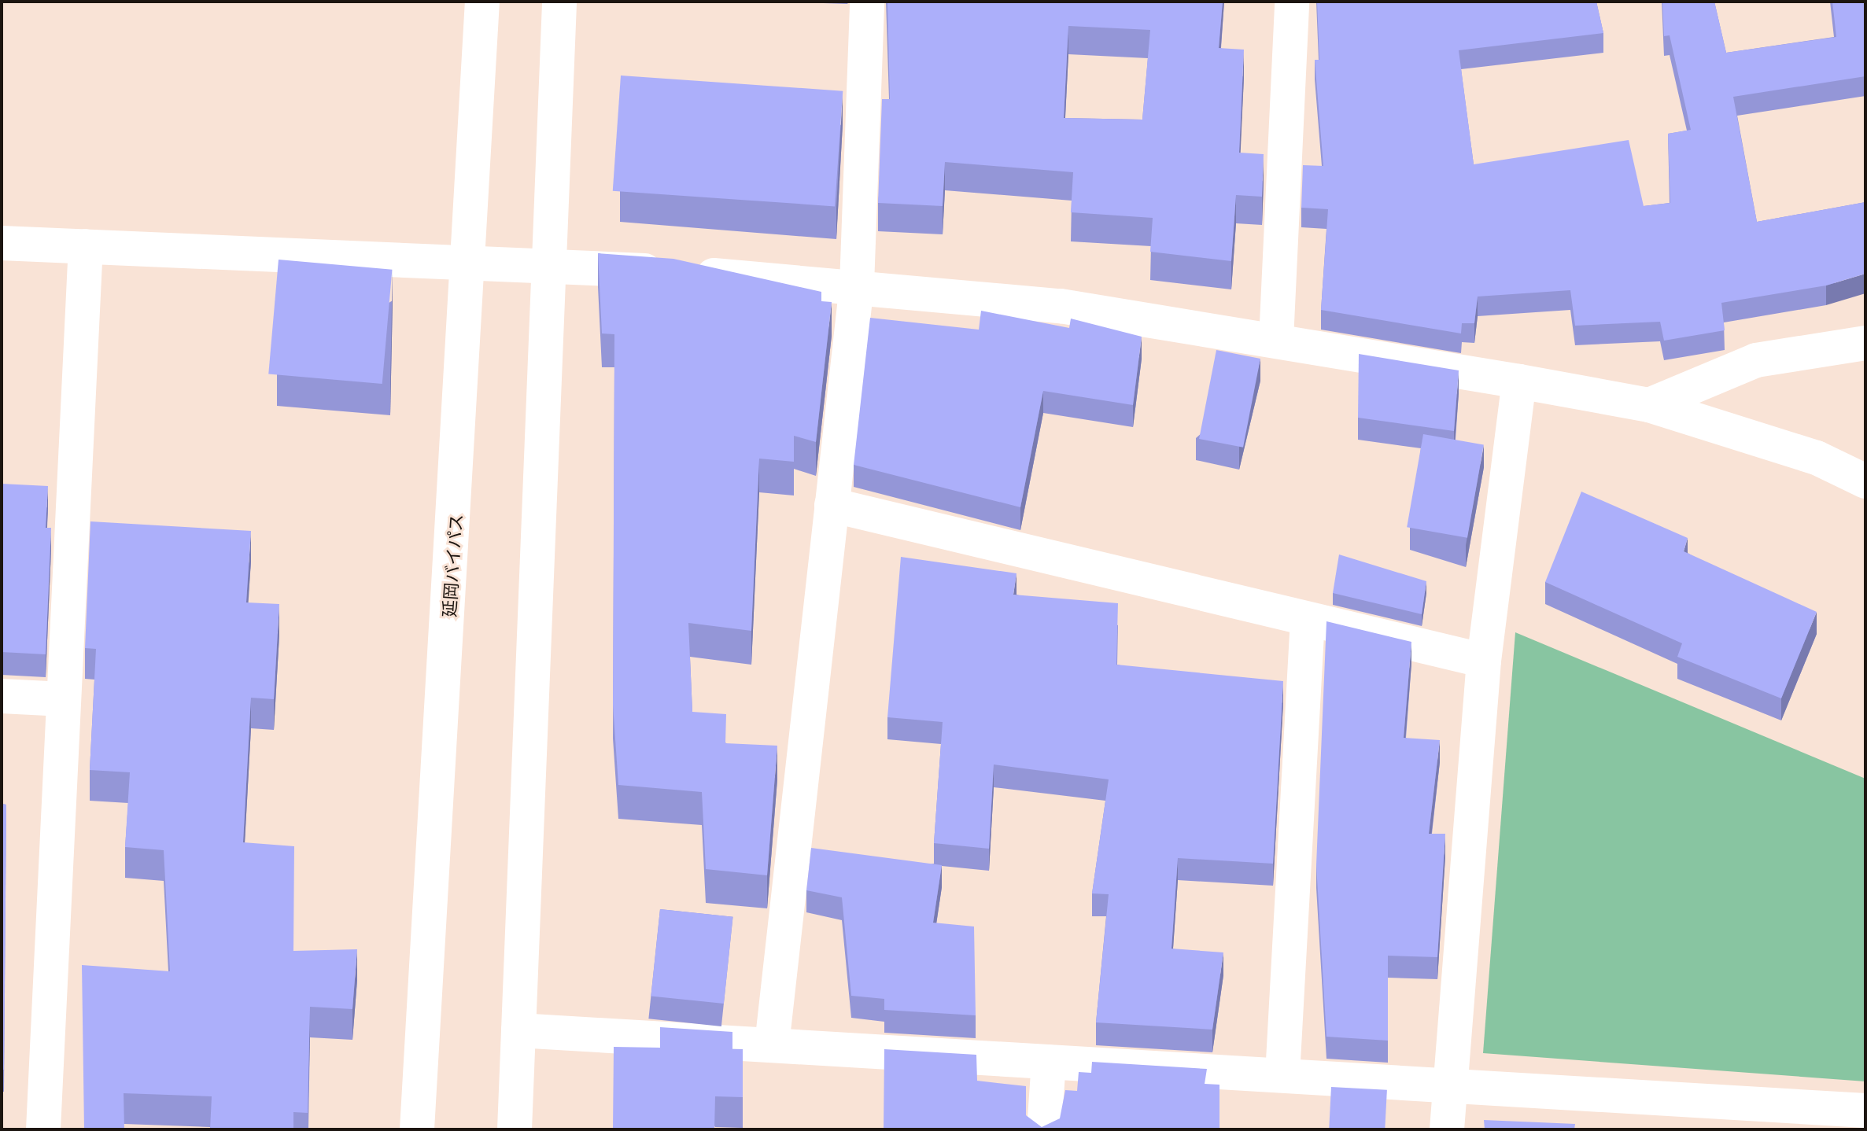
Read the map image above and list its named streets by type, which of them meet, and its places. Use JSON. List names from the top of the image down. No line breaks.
{"streets":{"main road":["延岡バイパス"]}}
